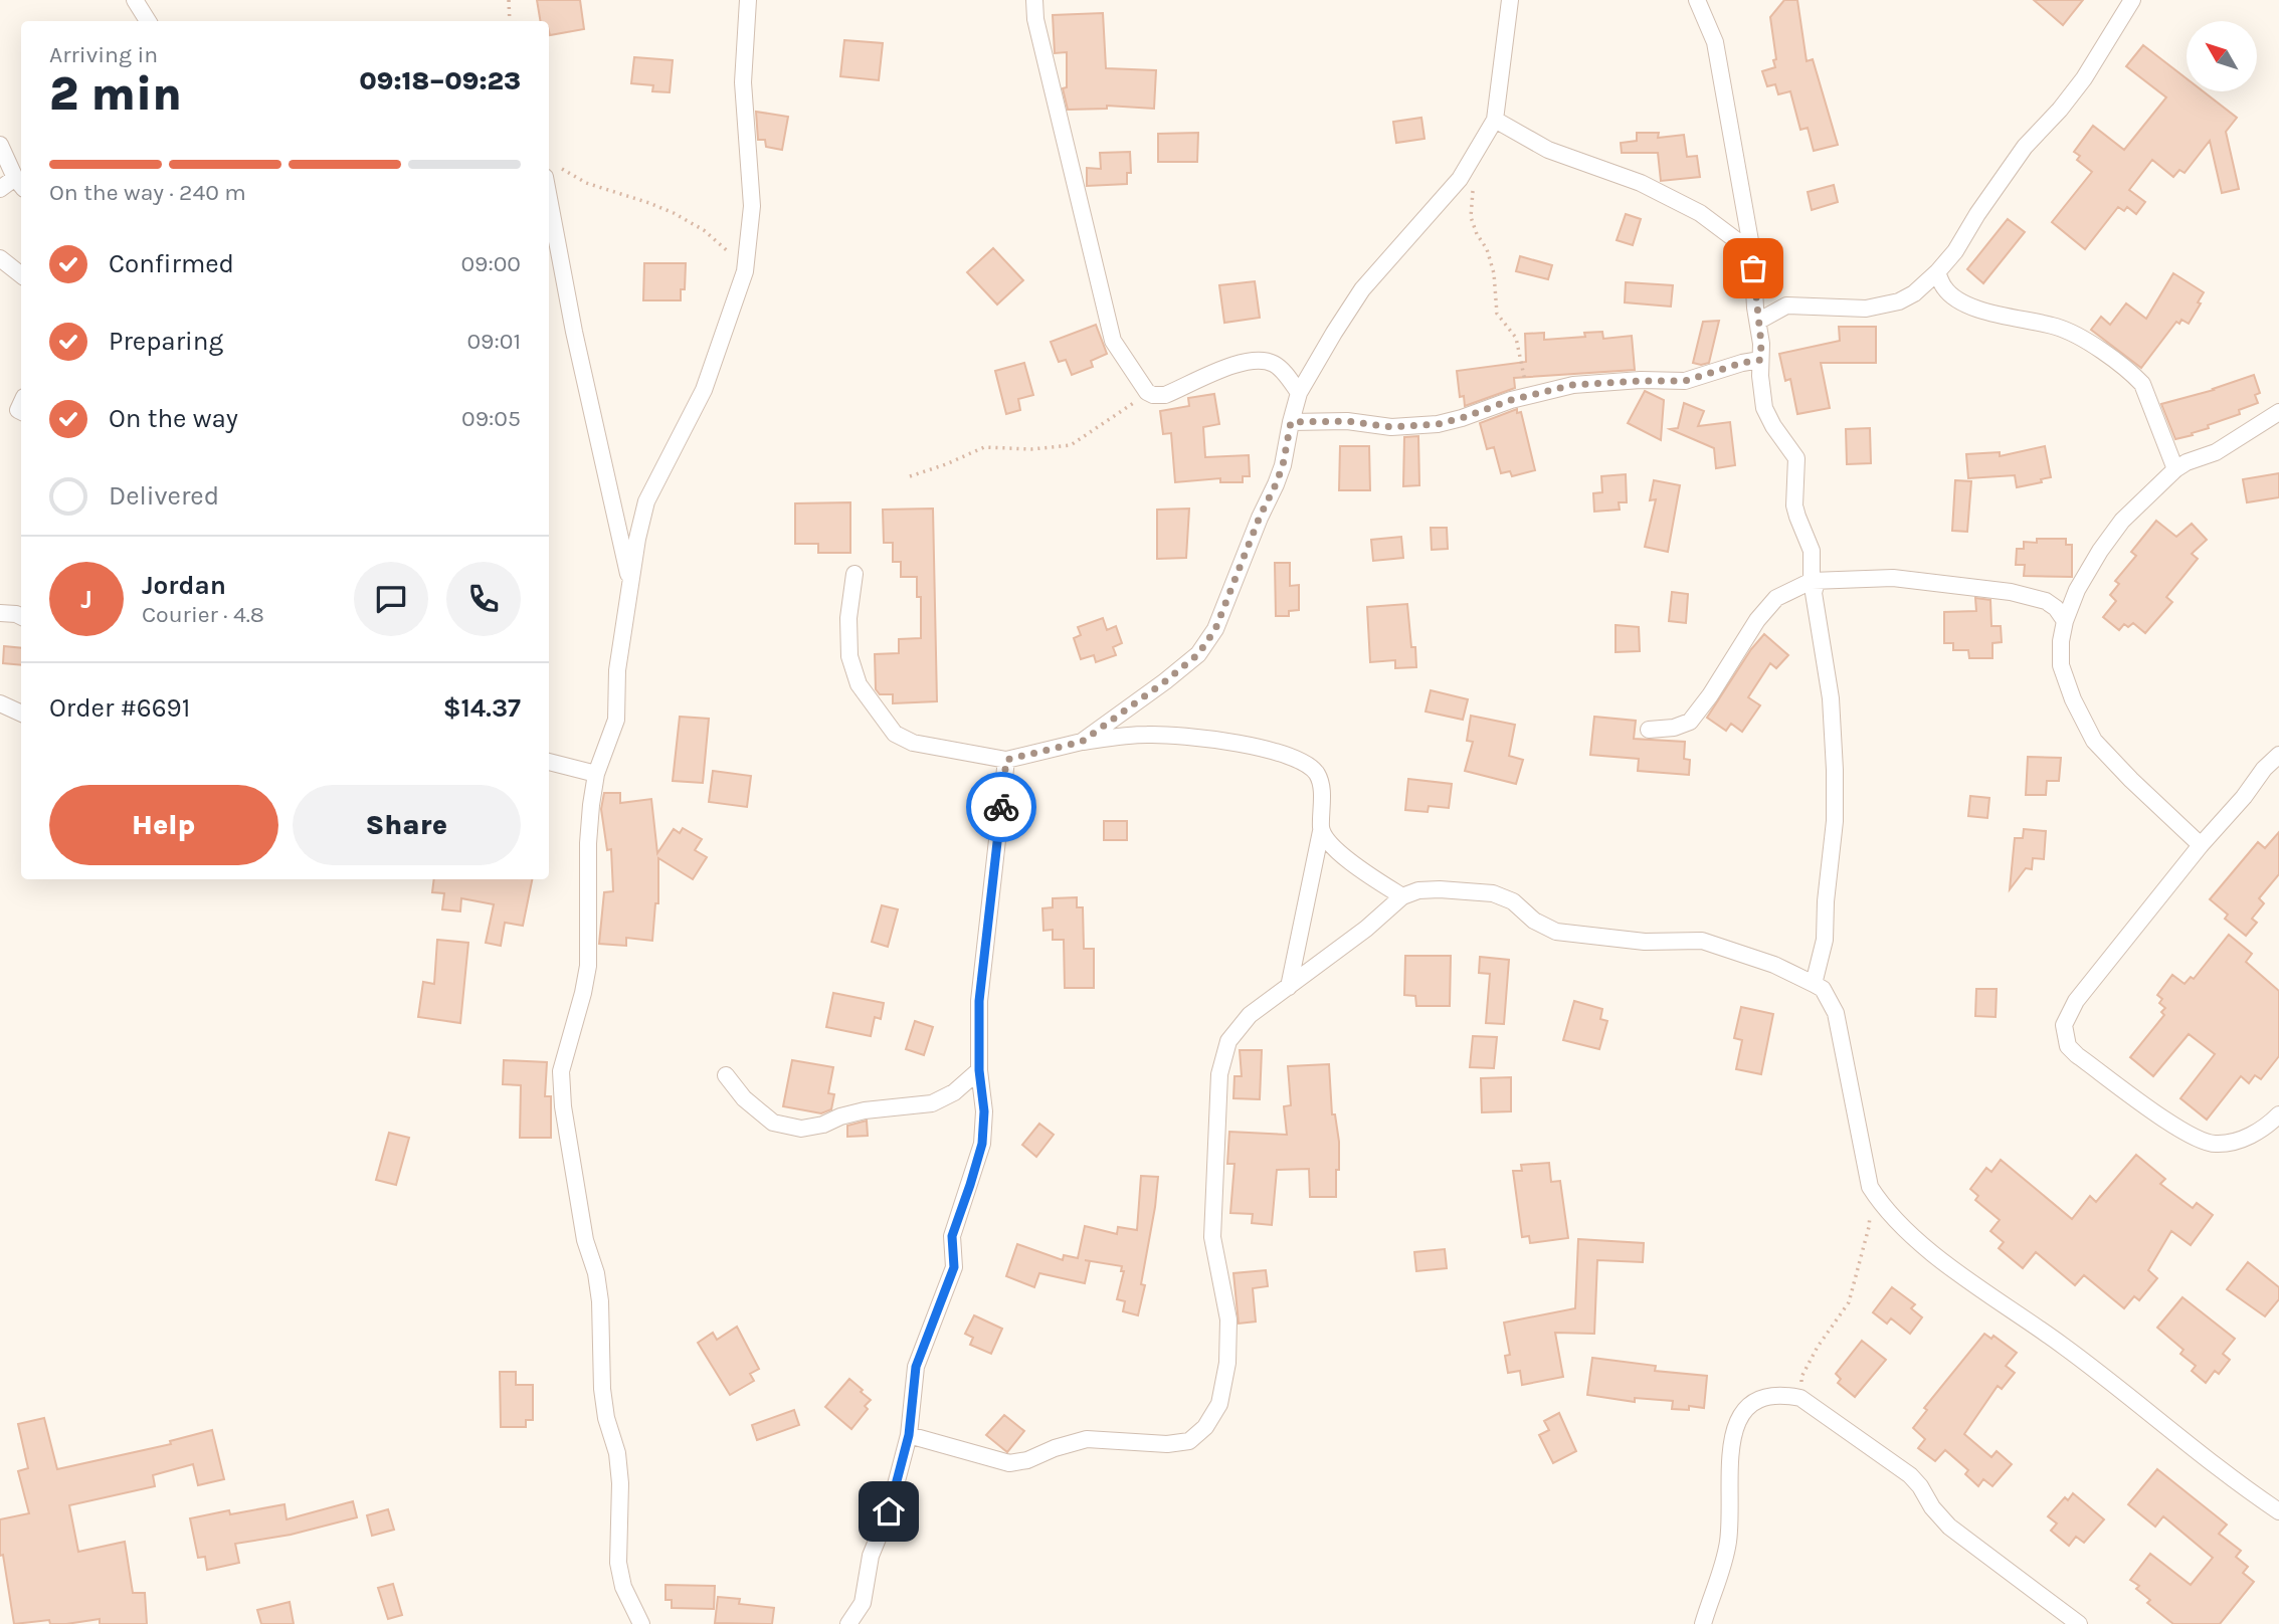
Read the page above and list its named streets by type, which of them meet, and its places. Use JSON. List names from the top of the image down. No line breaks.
{"north":"top left","page":{"heading":["2 min","Arriving in","09:18–09:23"],"panel":["Jordan","Courier · 4.8","Order #6691","$14.37"],"bar":"On the way · 240 m","list":[["Confirmed","09:00"],["Preparing","09:01"],["On the way","09:05"],"Delivered"],"round":"J","buttons":["Help","Share"]}}
